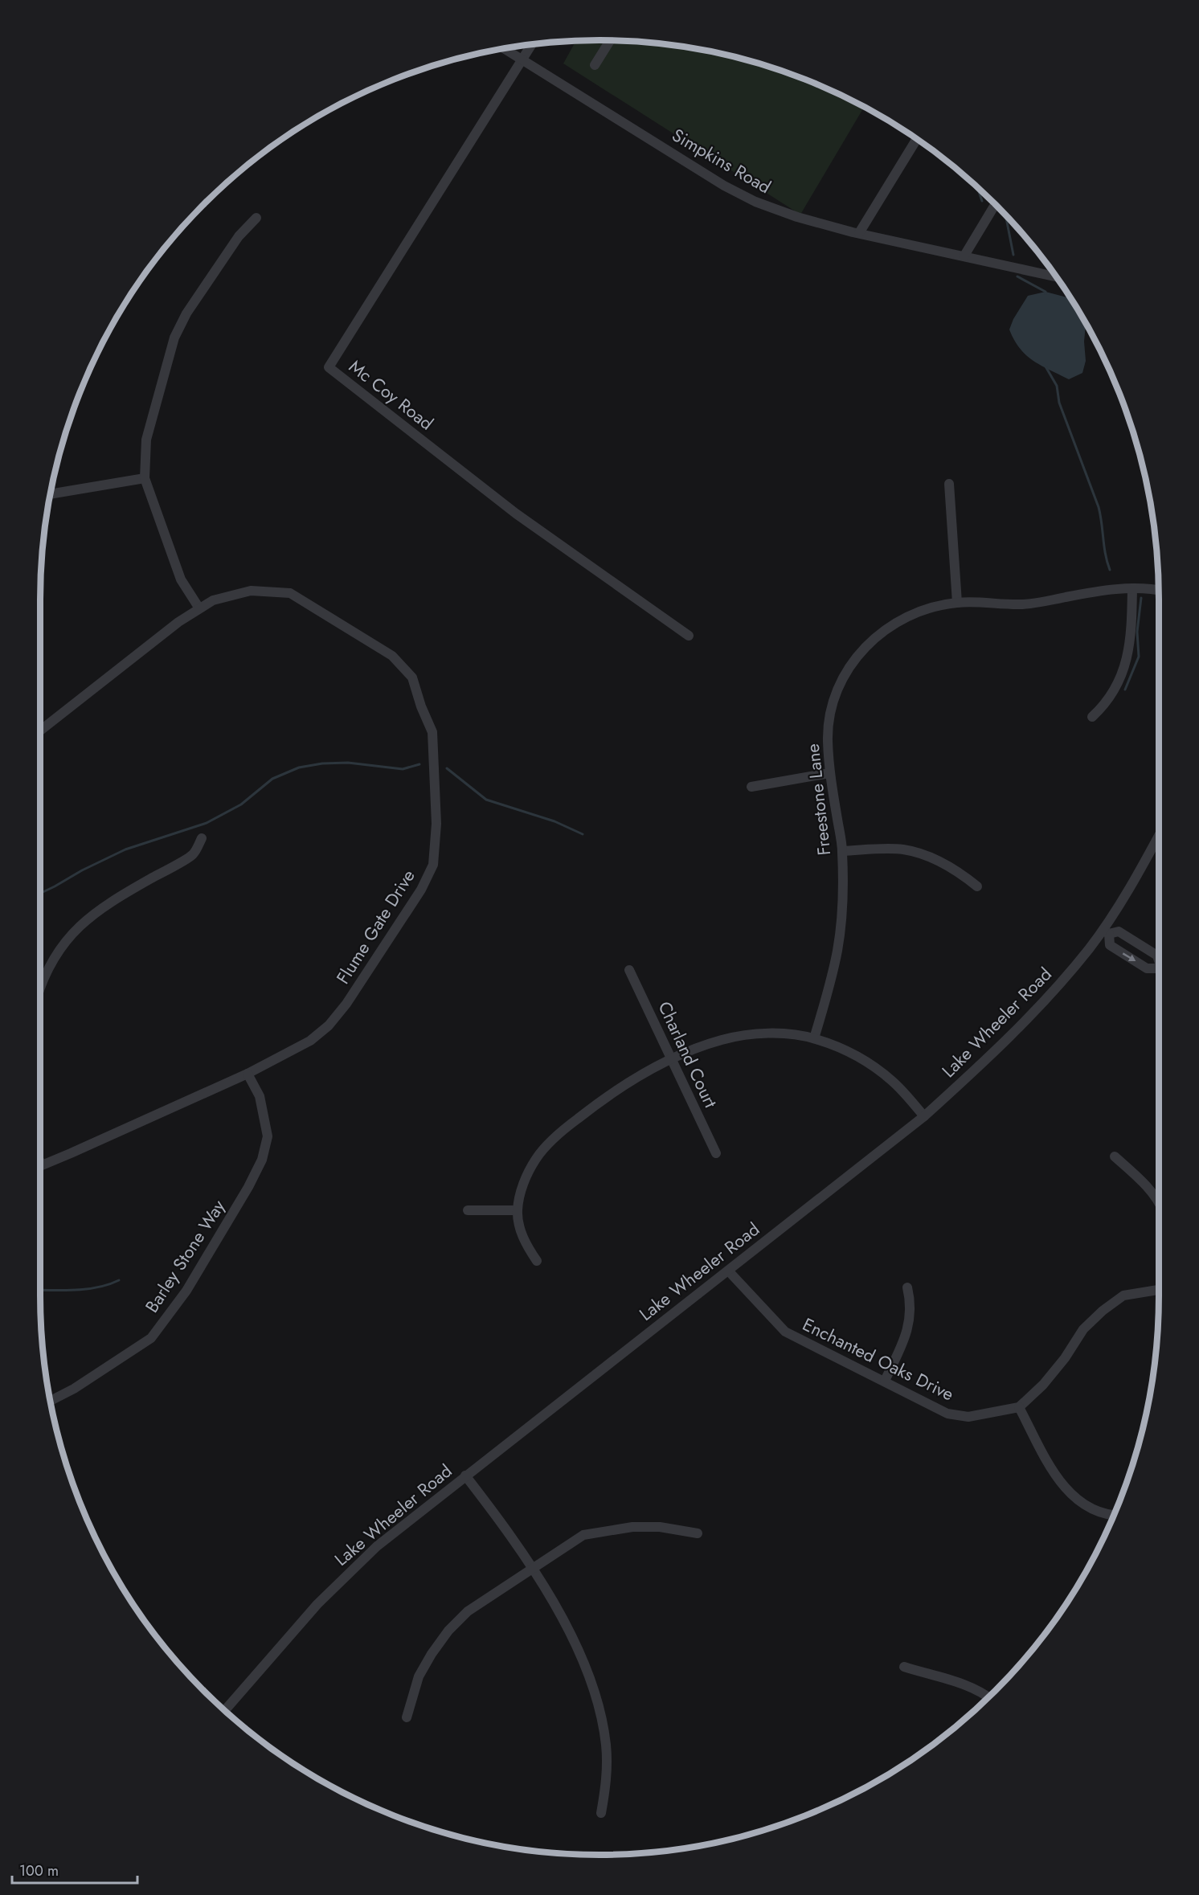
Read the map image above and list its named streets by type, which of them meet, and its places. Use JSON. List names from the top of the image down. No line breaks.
{"streets":{"street":["Simpkins Road","Mc Coy Road","Freestone Lane","Flume Gate Drive","Lake Wheeler Road","Charland Court","Barley Stone Way","Enchanted Oaks Drive"]},"crossings":[["Simpkins Road","Mc Coy Road"],["Flume Gate Drive","Barley Stone Way"],["Lake Wheeler Road","Enchanted Oaks Drive"]],"scale_bar":"100 m"}
